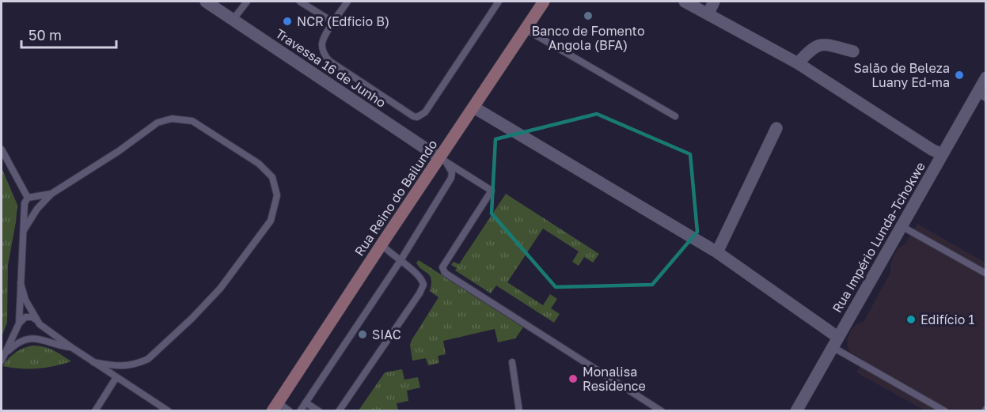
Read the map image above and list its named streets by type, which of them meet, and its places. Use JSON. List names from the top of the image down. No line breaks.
{"streets":{"main road":["Rua Reino do Bailundo"],"street":["Travessa 16 de Junho","Rua Império Lunda-Tchokwe"]},"crossings":[["Travessa 16 de Junho","Rua Reino do Bailundo"]],"places":["Banco de Fomento Angola (BFA)","NCR (Edficio B)","Salão de Beleza Luany Ed-ma","Edifício 1","SIAC","Monalisa Residence"],"scale_bar":"50 m"}
